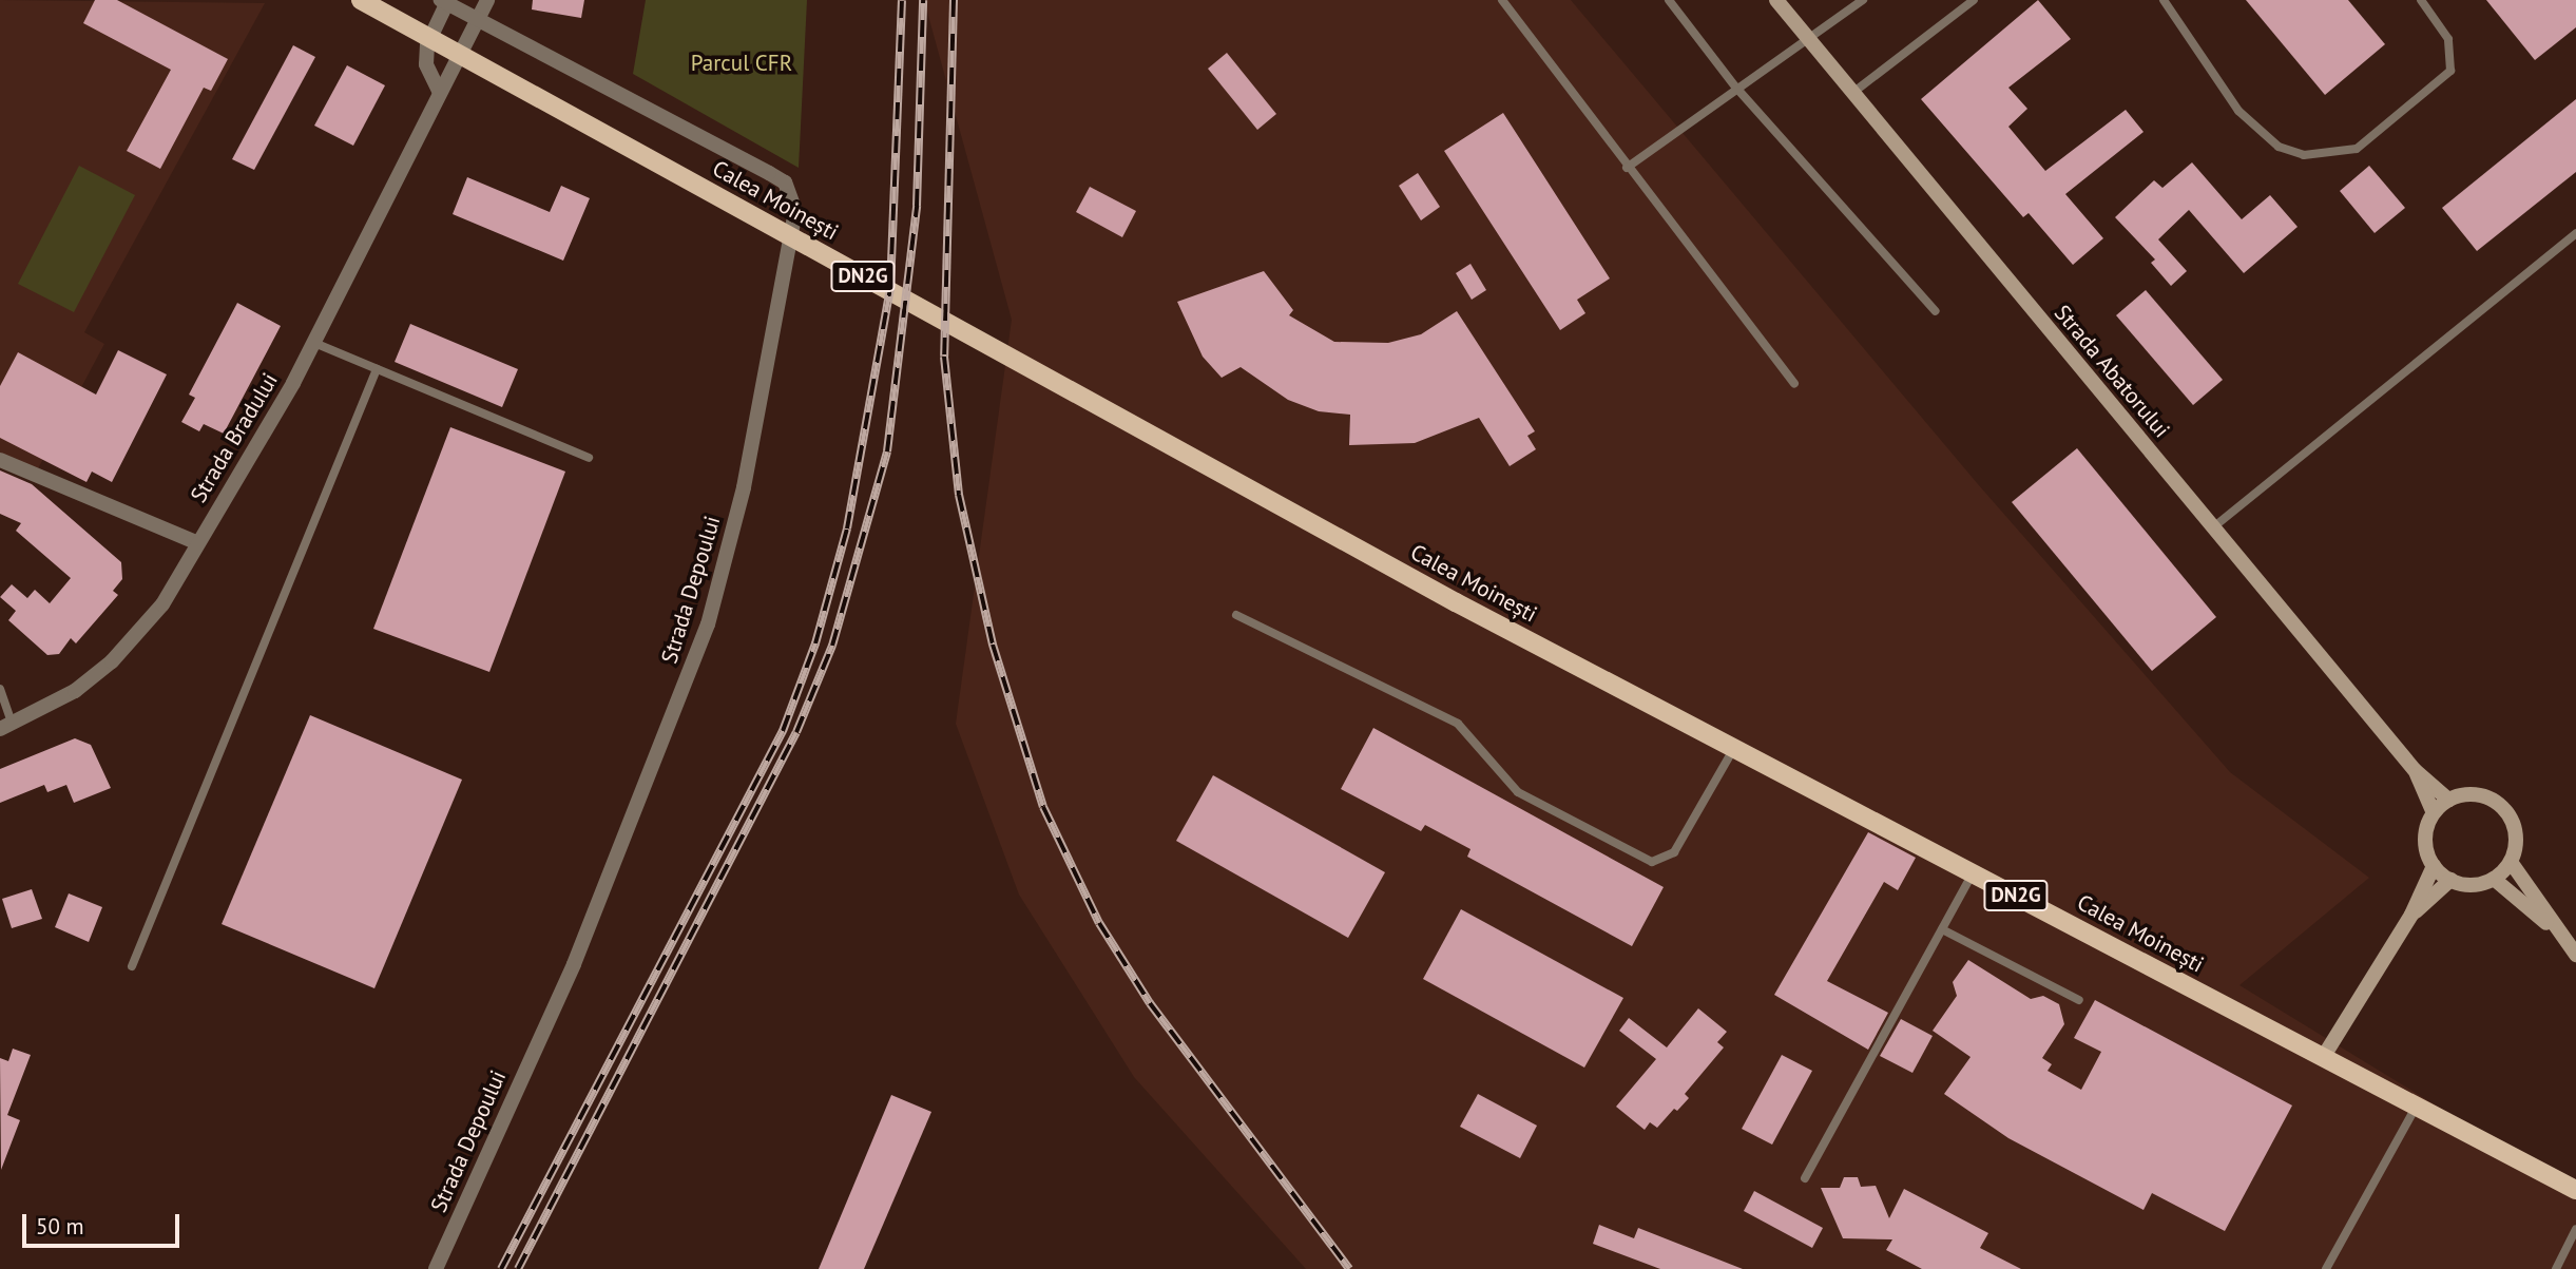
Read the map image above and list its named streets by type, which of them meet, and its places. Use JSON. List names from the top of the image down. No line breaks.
{"streets":{"main road":["Calea Moinești","DN2G"],"street":["Strada Abatorului","Strada Bradului","Strada Depoului"]},"crossings":[["Strada Bradului","Strada Depoului"]],"parks":["Parcul CFR"],"scale_bar":"50 m"}
